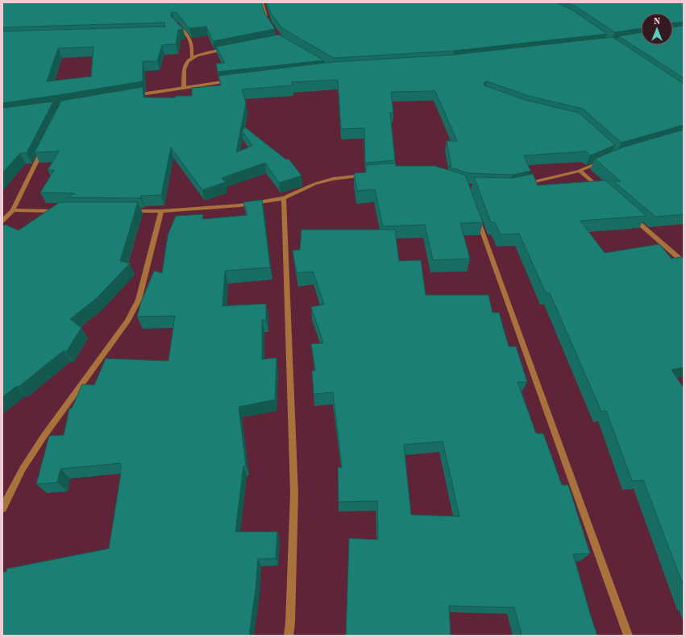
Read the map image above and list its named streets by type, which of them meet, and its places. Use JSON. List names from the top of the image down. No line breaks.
{"north":"top"}
